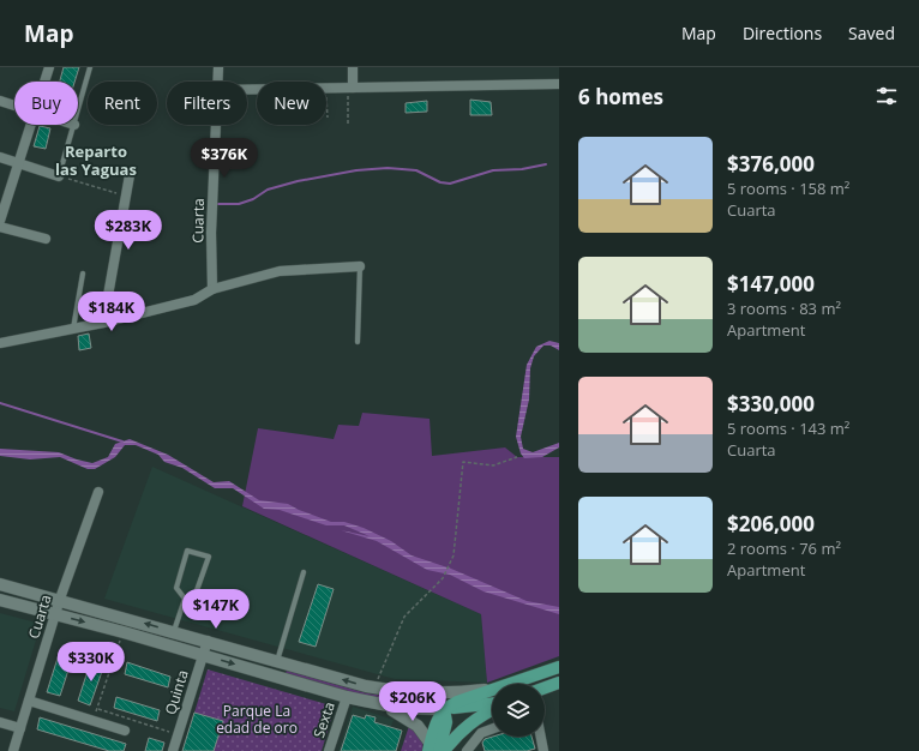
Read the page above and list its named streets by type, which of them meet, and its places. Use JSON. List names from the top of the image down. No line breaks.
{"streets":{"street":["Cuarta","Quinta","Sexta"]},"districts":["Reparto las Yaguas"],"parks":["Parque La edad de oro"],"page":{"header":"Map","nav":["Map","Directions","Saved"],"heading":"6 homes","chip":["Buy","Rent","Filters","New"],"list":[{"name":"$376,000","note":"5 rooms · 158 m² · Cuarta"},{"name":"$147,000","note":"3 rooms · 83 m² · Apartment"},{"name":"$330,000","note":"5 rooms · 143 m² · Cuarta"},{"name":"$206,000","note":"2 rooms · 76 m² · Apartment"}],"price":["$376K","$283K","$184K","$147K","$330K","$206K"]}}
